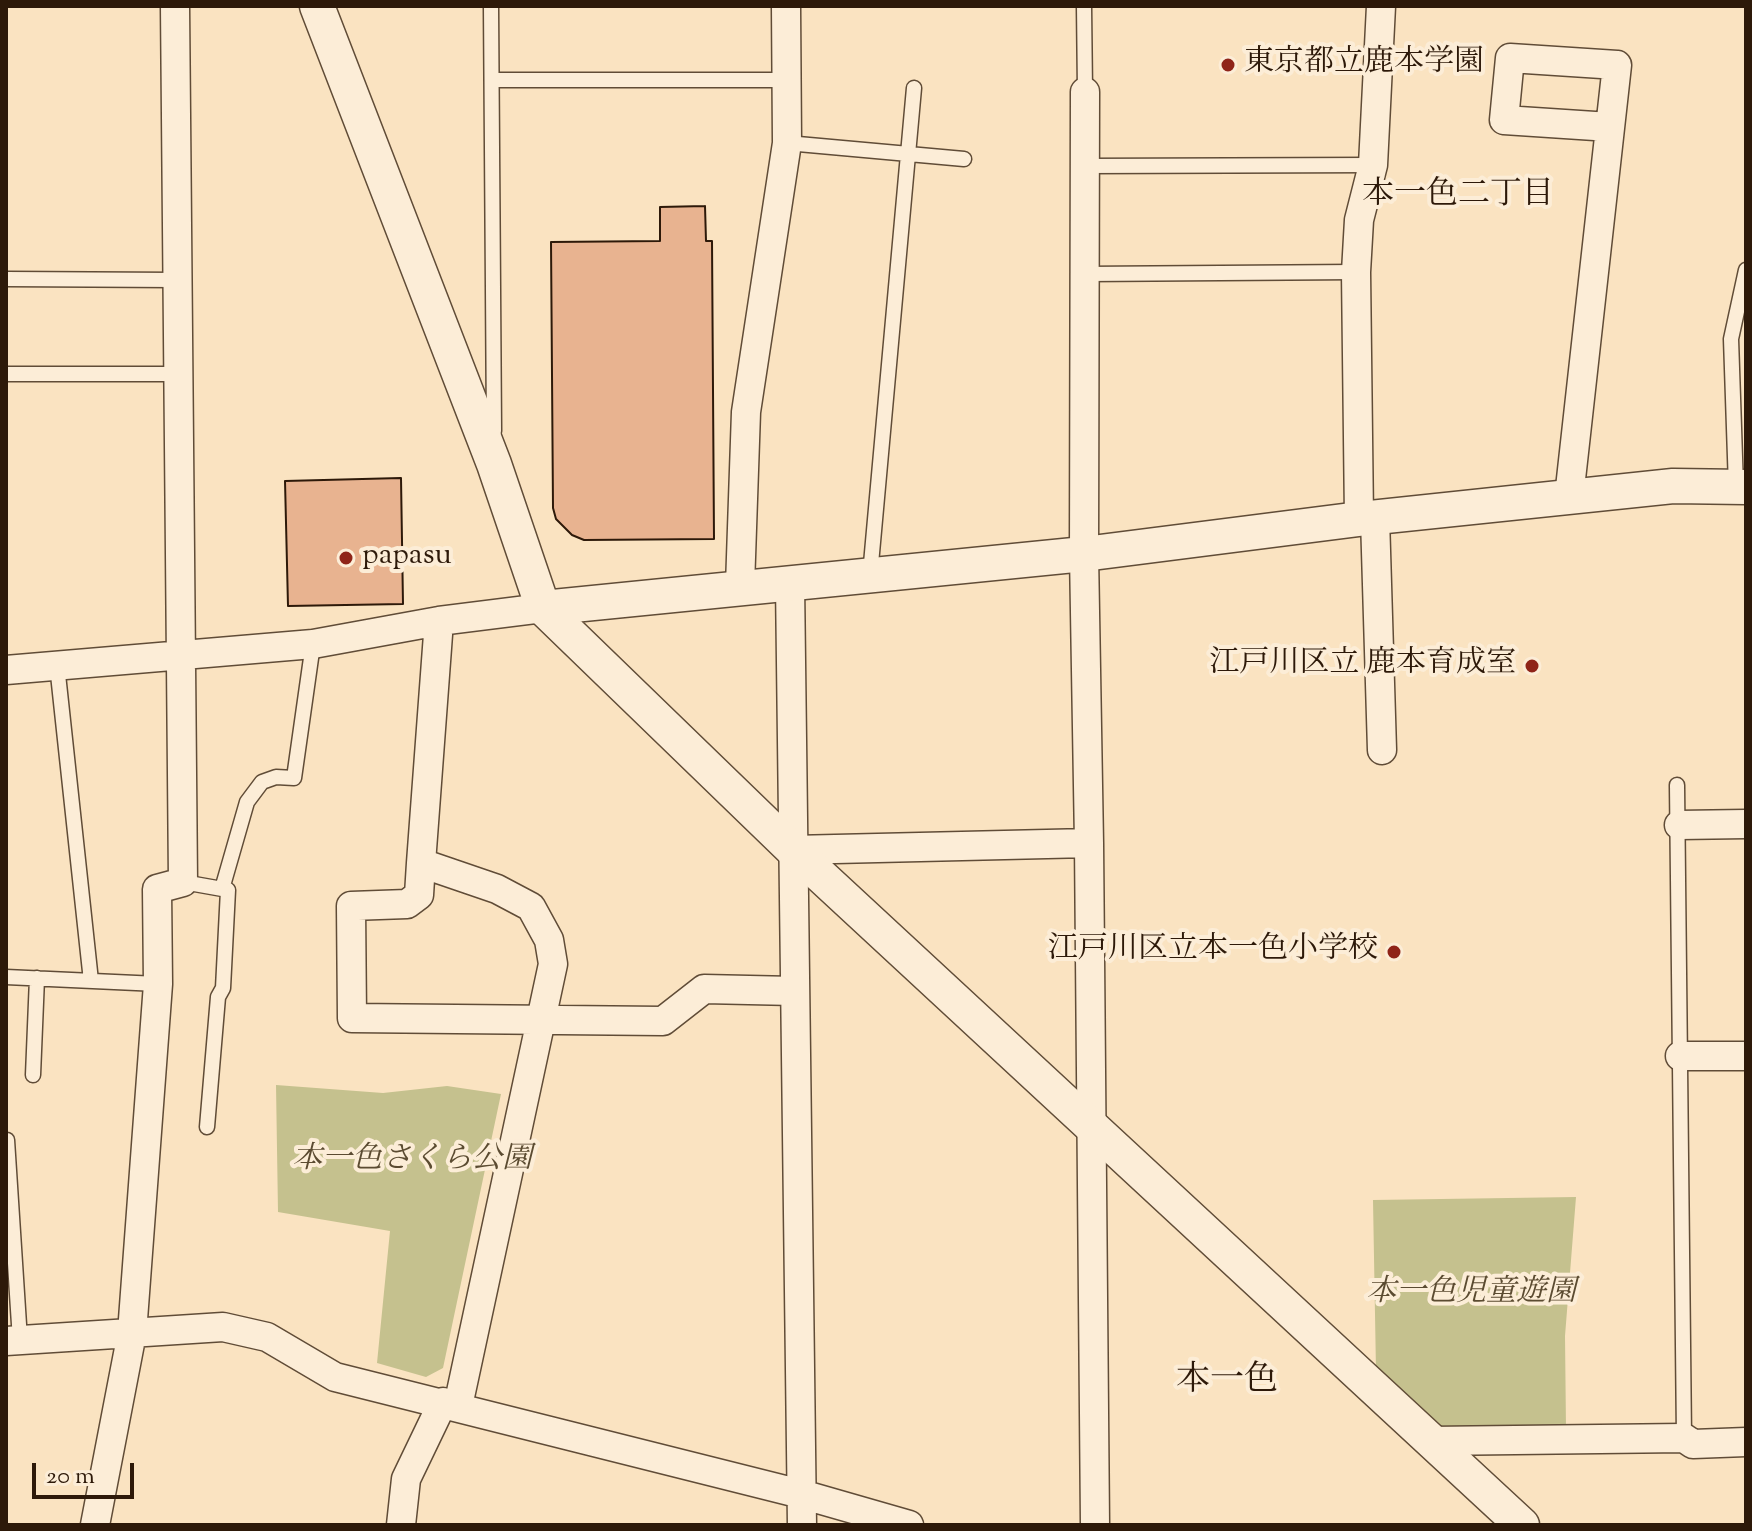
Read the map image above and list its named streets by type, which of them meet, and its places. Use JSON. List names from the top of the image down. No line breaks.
{"districts":["本一色二丁目","本一色"],"parks":["本一色さくら公園","本一色児童遊園"],"places":["東京都立鹿本学園","papasu","江戸川区立 鹿本育成室","江戸川区立本一色小学校"],"scale_bar":"20 m"}
